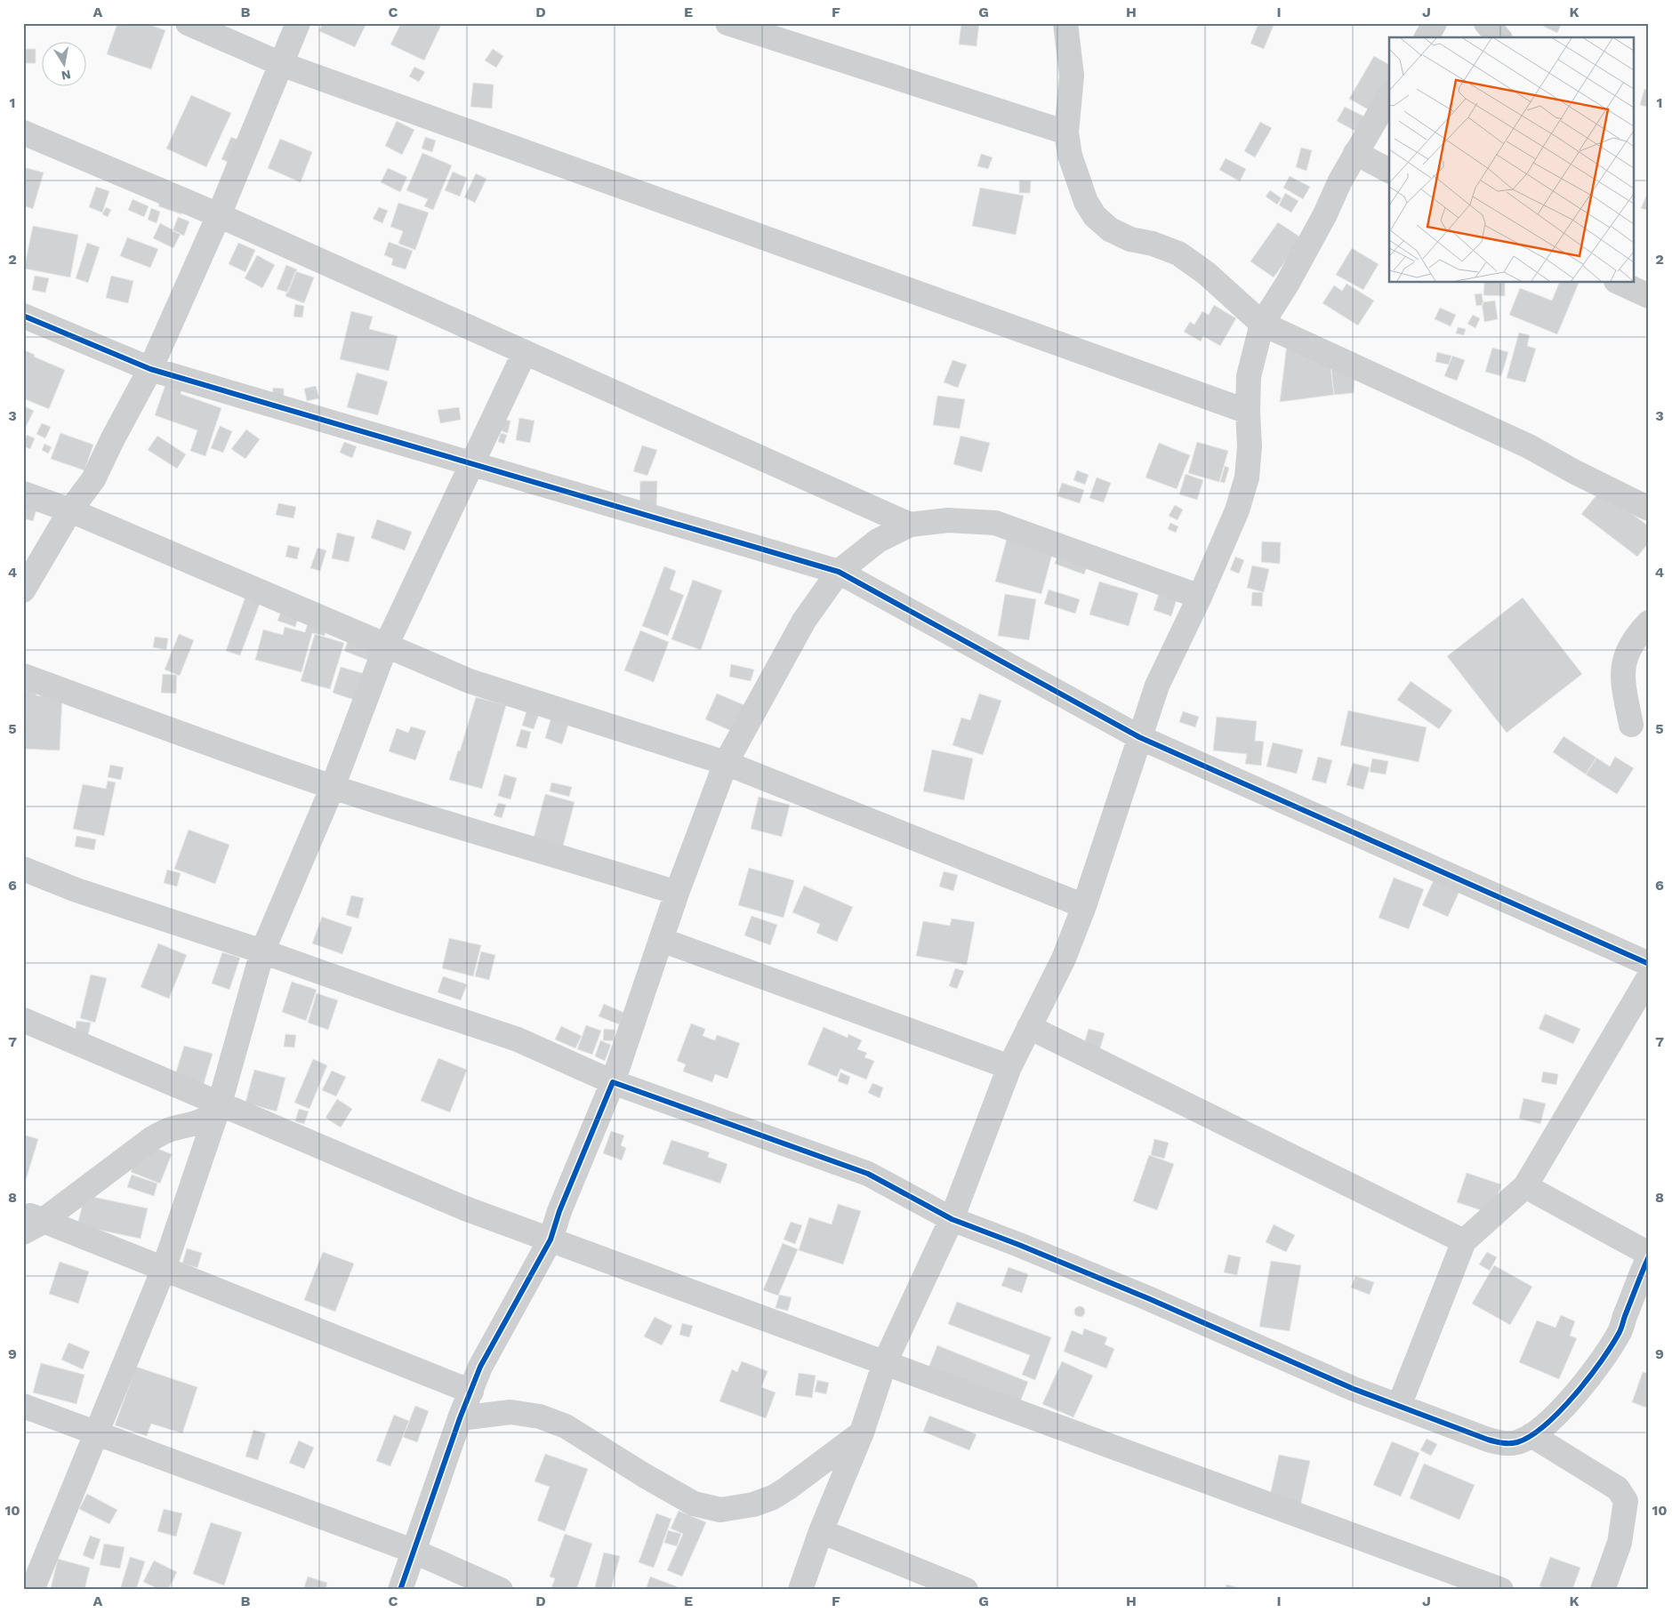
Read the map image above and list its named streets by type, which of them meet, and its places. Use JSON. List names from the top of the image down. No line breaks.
{"north":"bottom","grid":{"columns":["A","B","C","D","E","F","G","H","I","J","K"],"rows":["1","2","3","4","5","6","7","8","9","10"]}}
